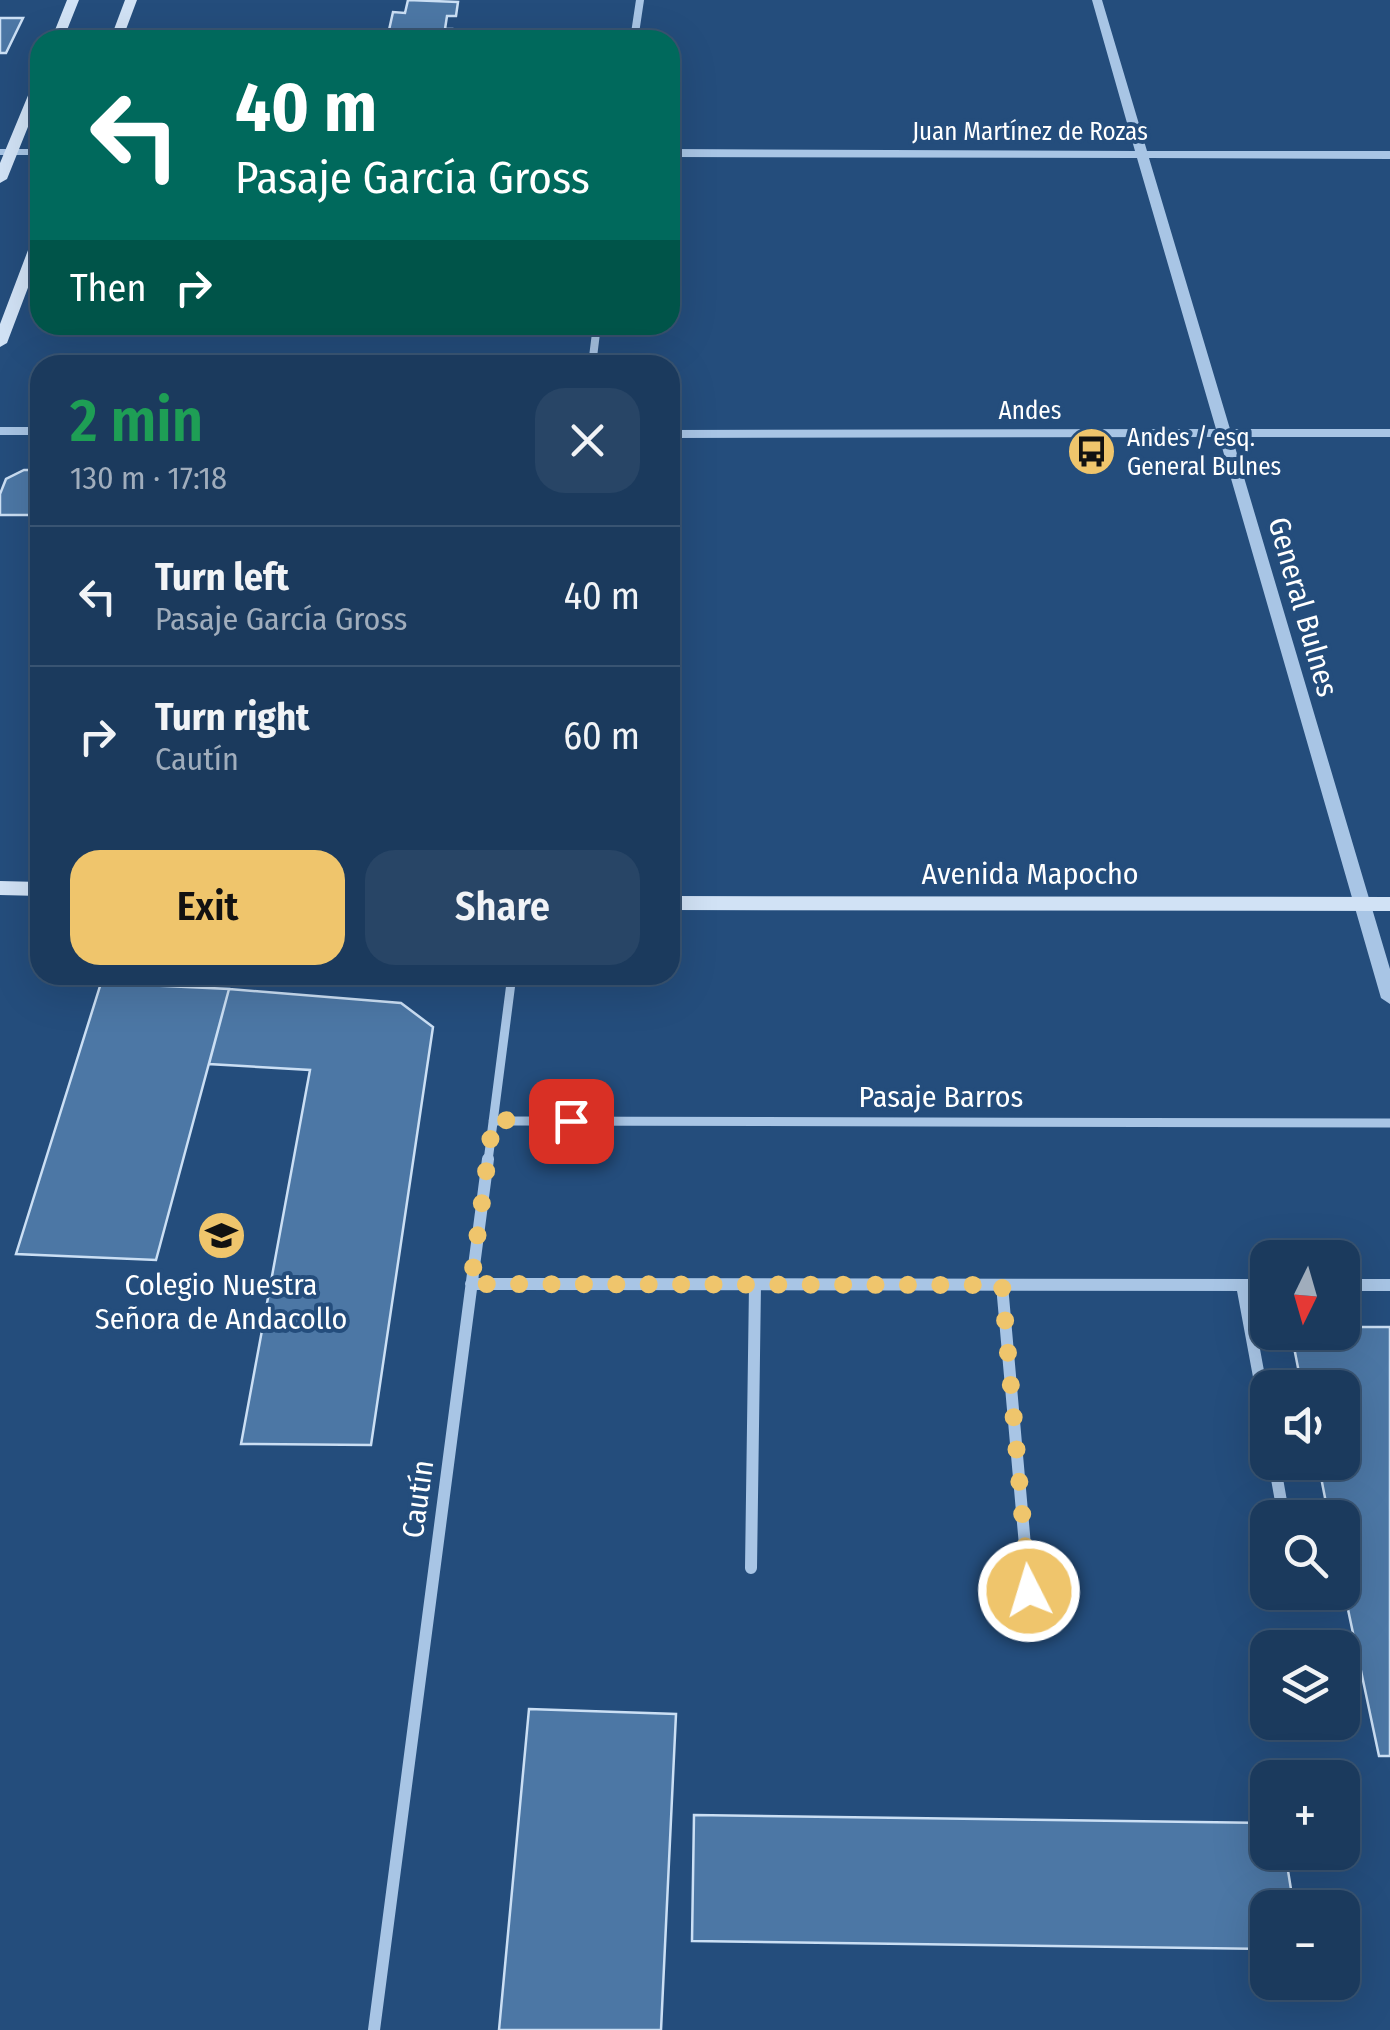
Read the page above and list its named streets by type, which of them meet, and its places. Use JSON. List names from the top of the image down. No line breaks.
{"streets":{"main road":["Avenida Mapocho"],"street":["Juan Martínez de Rozas","Andes","General Bulnes","Pasaje Barros","Cautín"]},"crossings":[["Juan Martínez de Rozas","General Bulnes"],["Andes","General Bulnes"],["General Bulnes","Avenida Mapocho"],["Pasaje Barros","Cautín"]],"places":{"bus stop":["Andes / esq. General Bulnes"],"school or university":["Colegio Nuestra Señora de Andacollo"]},"north":"bottom","page":{"turn":["40 m","Pasaje García Gross"],"then":"Then","heading":["2 min","130 m · 17:18"],"list":[{"name":"Turn left","note":"Pasaje García Gross","value":"40 m"},{"name":"Turn right","note":"Cautín","value":"60 m"}],"buttons":["Exit","Share"],"map_buttons":["+","−"]}}
